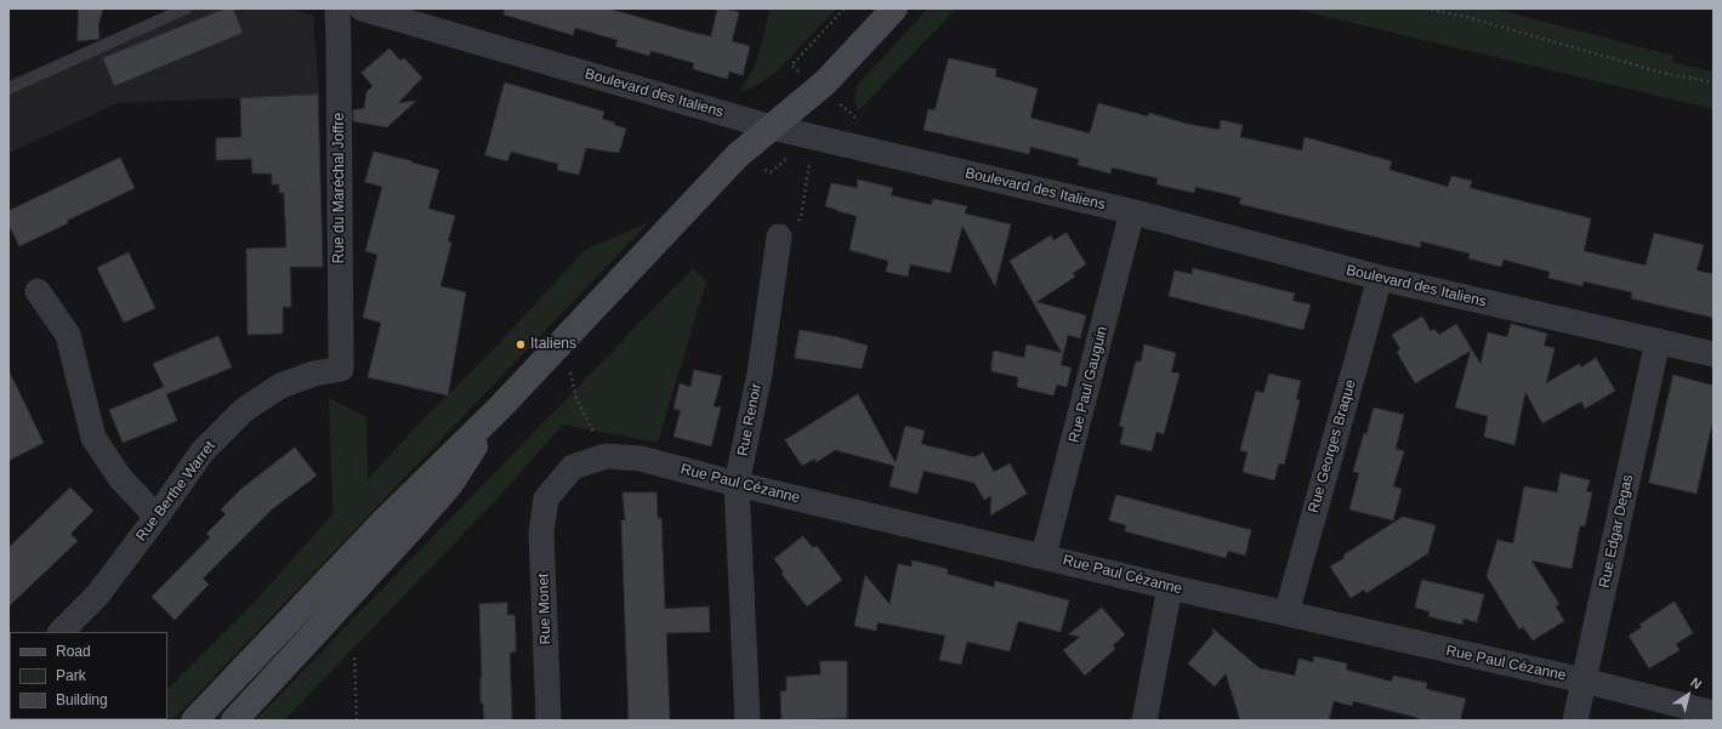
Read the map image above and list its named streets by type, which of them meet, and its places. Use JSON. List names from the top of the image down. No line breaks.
{"streets":{"street":["Boulevard des Italiens","Rue du Maréchal Joffre","Rue Paul Gauguin","Rue Renoir","Rue Georges Braque","Rue Paul Cézanne","Rue Berthe Warret","Rue Edgar Degas","Rue Monet"]},"crossings":[["Boulevard des Italiens","Rue Paul Gauguin"],["Boulevard des Italiens","Rue Georges Braque"],["Boulevard des Italiens","Rue Edgar Degas"],["Rue du Maréchal Joffre","Rue Berthe Warret"],["Rue Paul Gauguin","Rue Paul Cézanne"],["Rue Renoir","Rue Paul Cézanne"],["Rue Georges Braque","Rue Paul Cézanne"],["Rue Paul Cézanne","Rue Edgar Degas"],["Rue Paul Cézanne","Rue Monet"]],"places":["Italiens"],"legend":["Road","Park","Building"],"north":"top right"}
